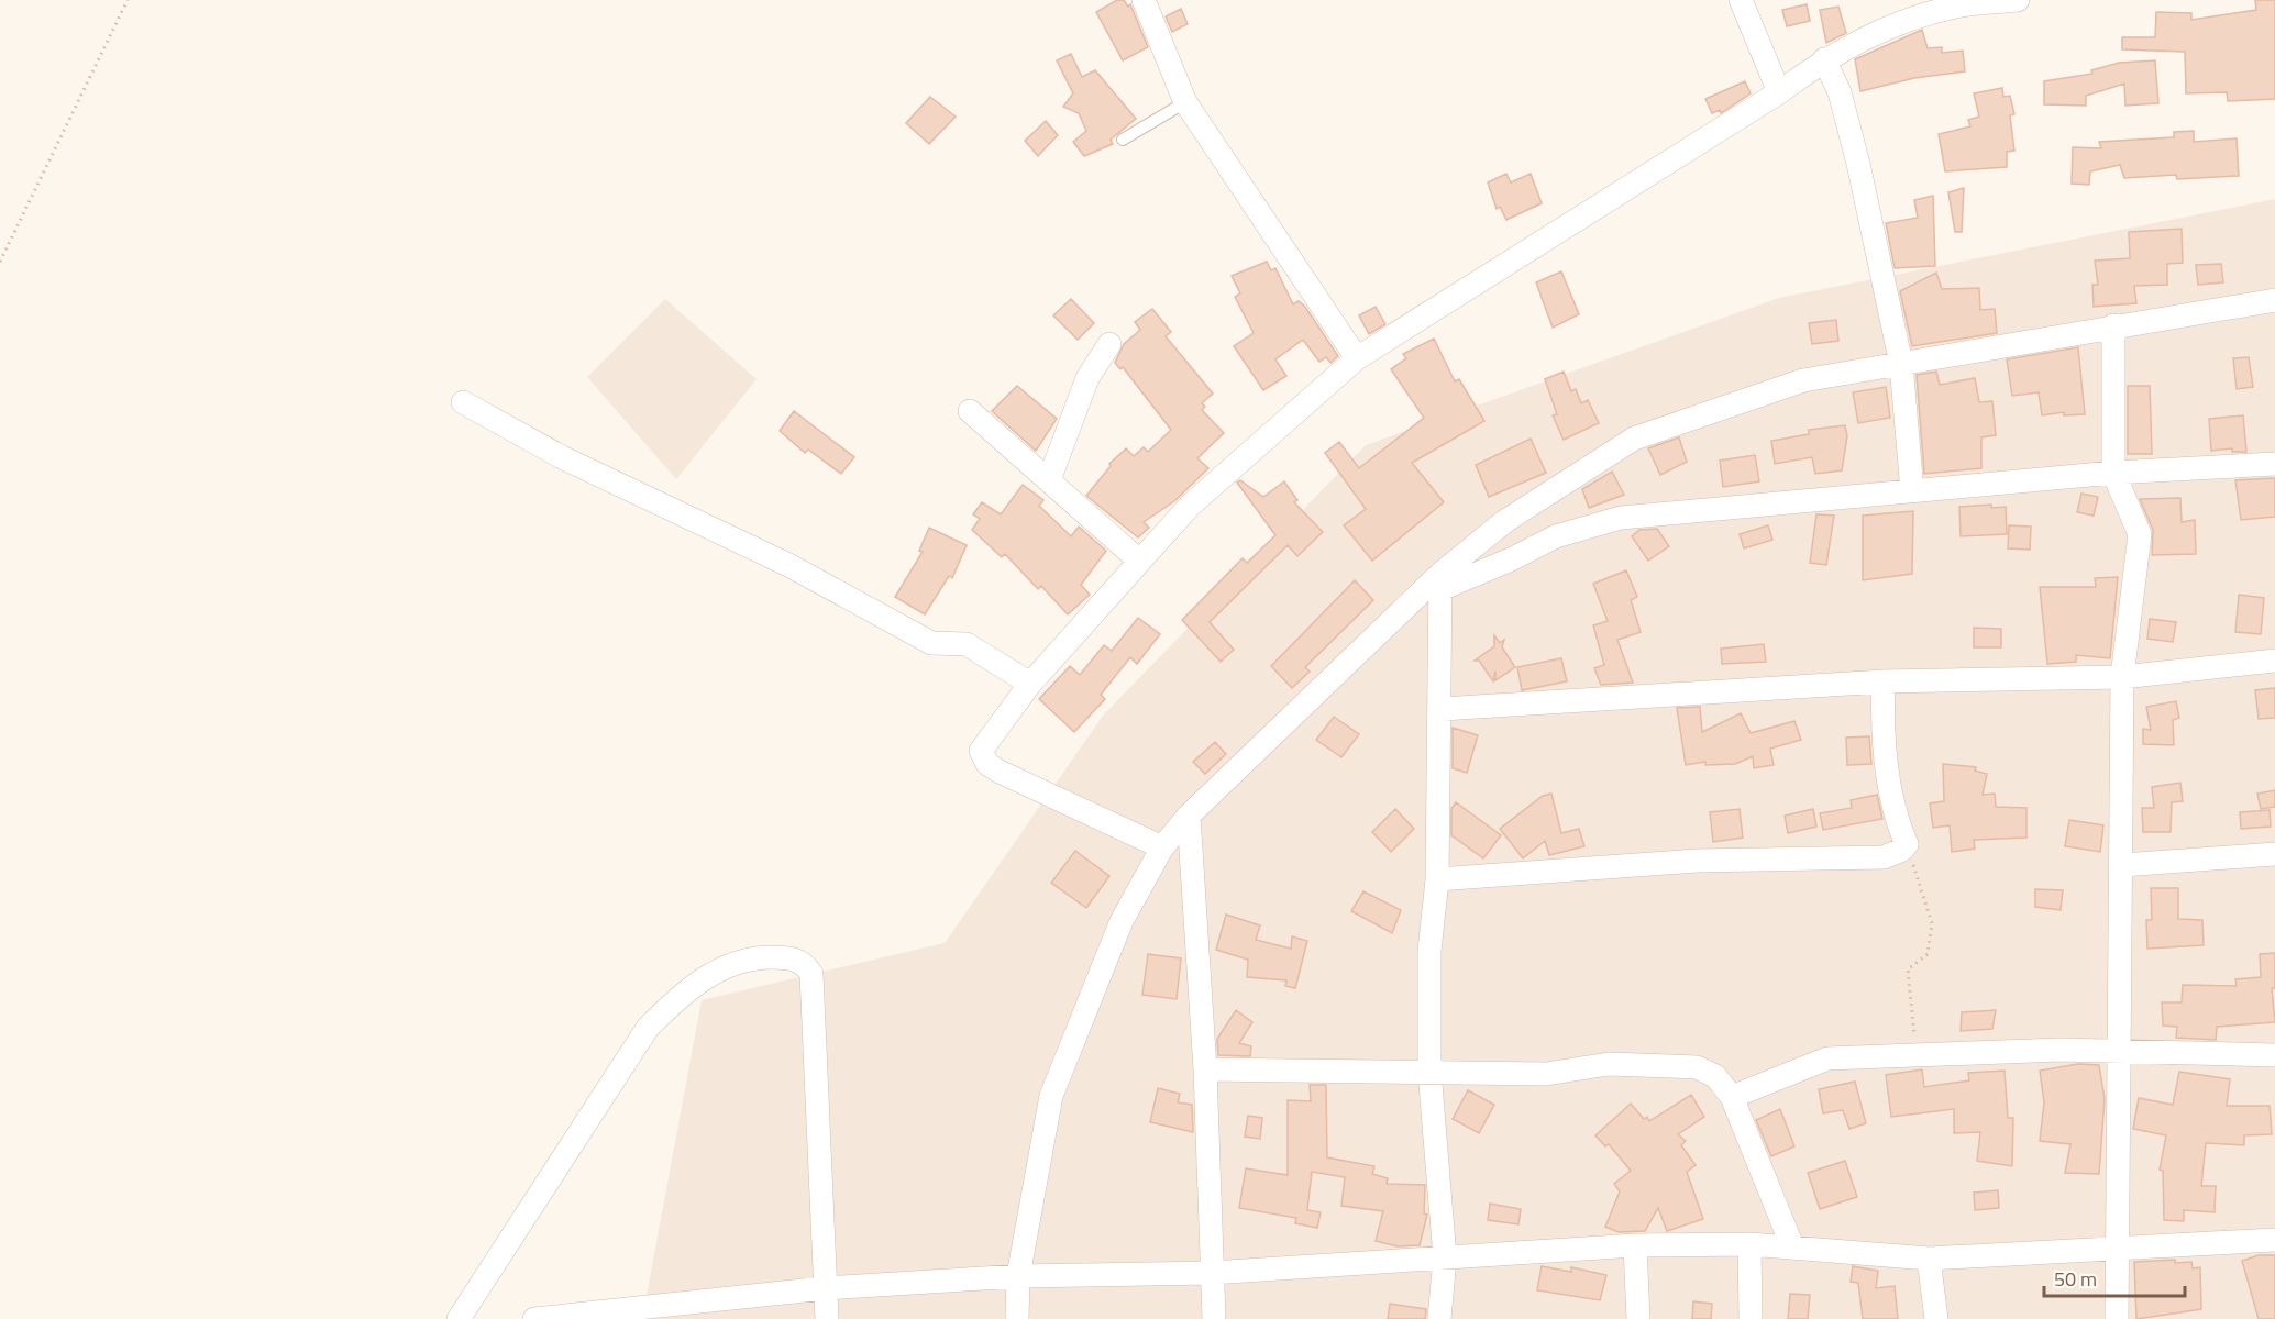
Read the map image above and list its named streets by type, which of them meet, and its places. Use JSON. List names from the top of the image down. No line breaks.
{"scale_bar":"50 m"}
